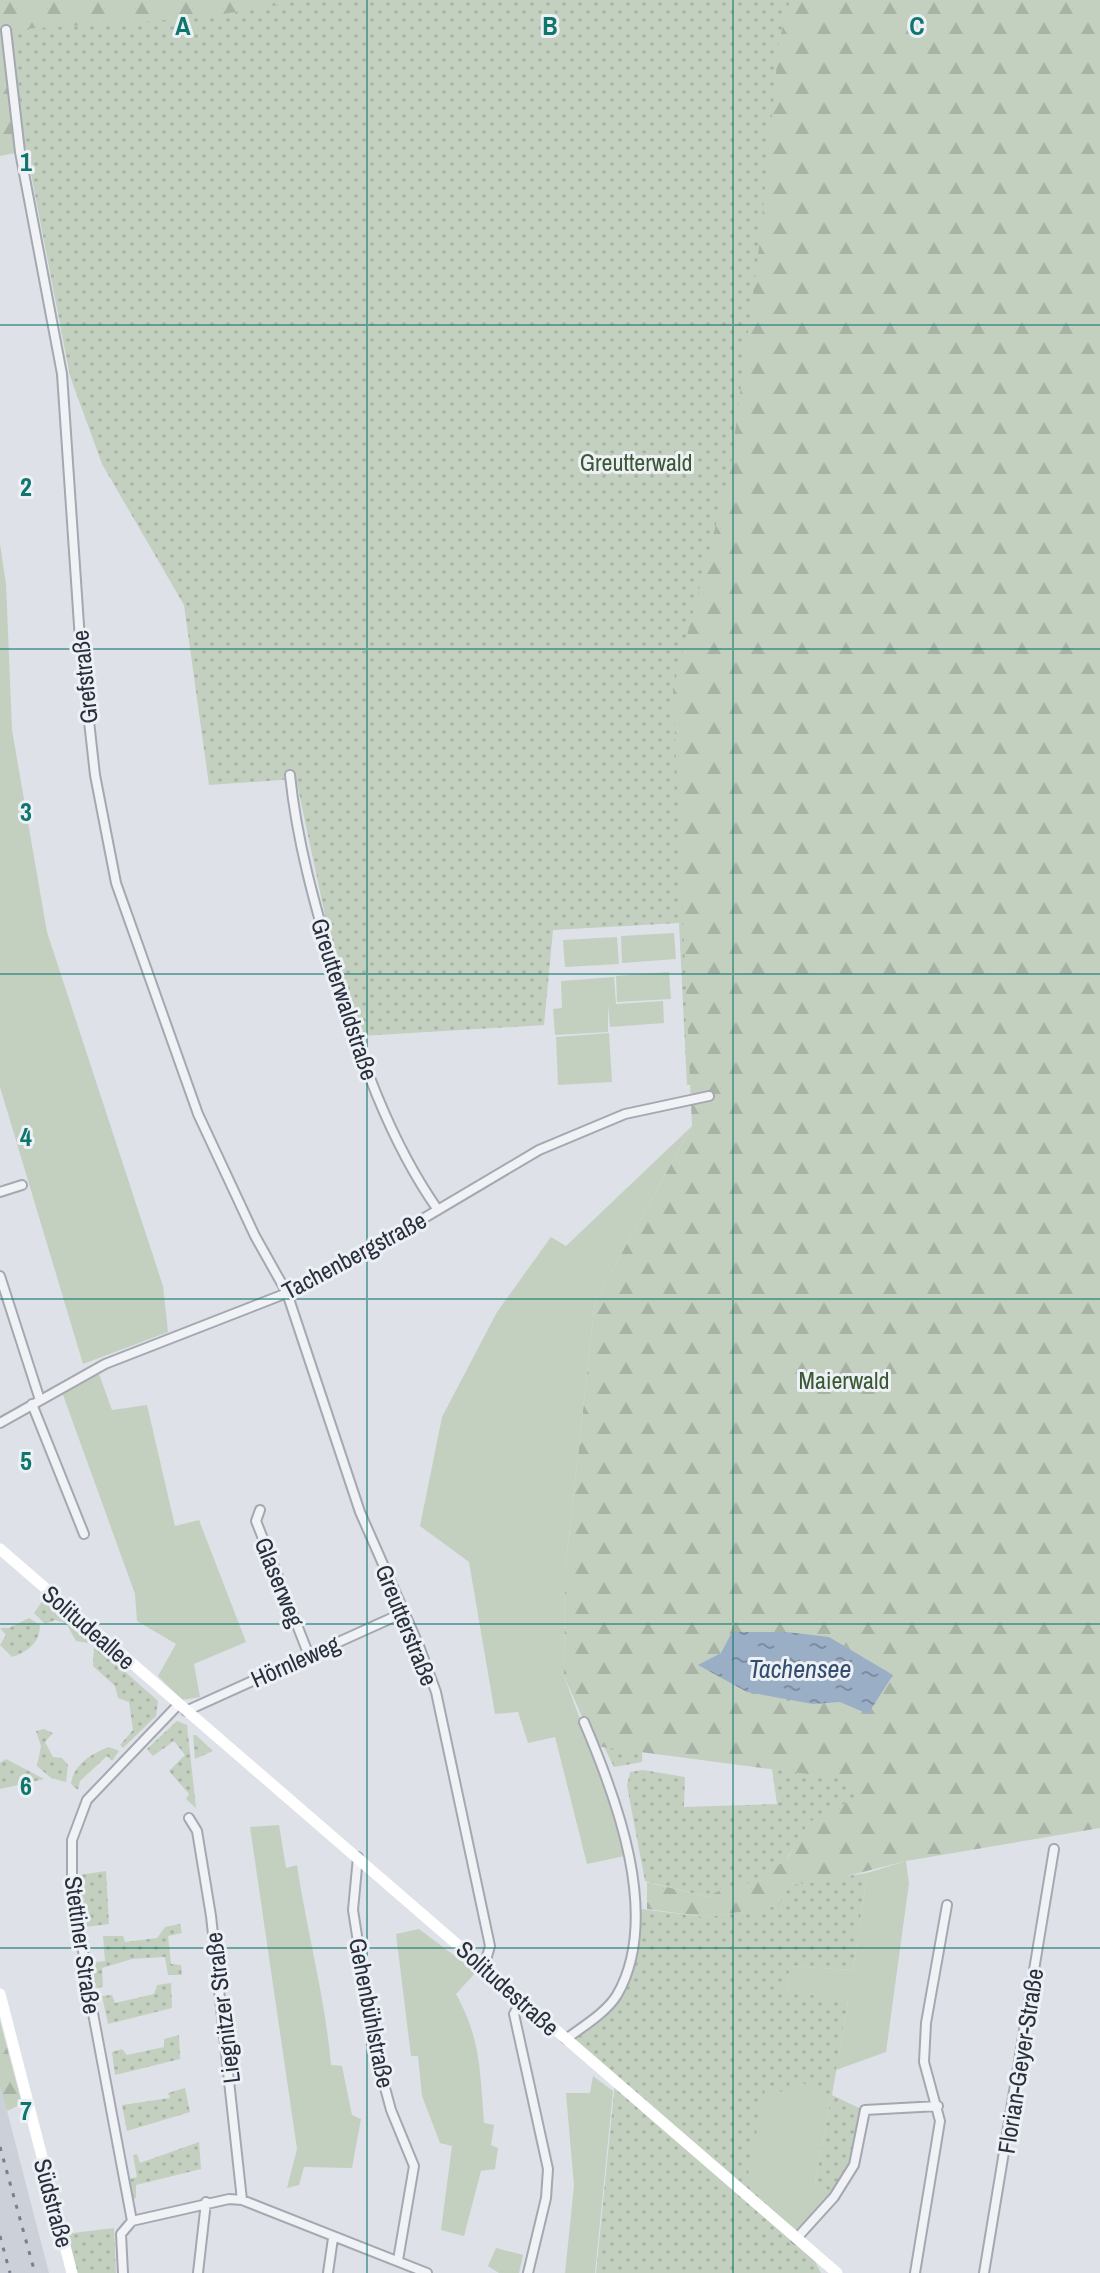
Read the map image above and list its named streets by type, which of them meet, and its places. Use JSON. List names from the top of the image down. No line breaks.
{"streets":{"main road":["Solitudeallee","Solitudestraße","Südstraße"],"street":["Grefstraße","Greutterwaldstraße","Tachenbergstraße","Glaserweg","Greutterstraße","Hörnleweg","Stettiner Straße","Liegnitzer Straße","Gehenbühlstraße","Florian-Geyer-Straße"]},"crossings":[["Grefstraße","Tachenbergstraße"],["Grefstraße","Greutterstraße"],["Greutterwaldstraße","Tachenbergstraße"],["Tachenbergstraße","Greutterstraße"],["Glaserweg","Hörnleweg"],["Greutterstraße","Hörnleweg"],["Greutterstraße","Solitudestraße"],["Solitudeallee","Hörnleweg"],["Solitudeallee","Stettiner Straße"],["Solitudeallee","Solitudestraße"],["Hörnleweg","Stettiner Straße"],["Hörnleweg","Solitudestraße"],["Stettiner Straße","Solitudestraße"],["Solitudestraße","Gehenbühlstraße"]],"water":["Tachensee"],"parks":["Greutterwald","Maierwald"],"grid":{"columns":["A","B","C"],"rows":["1","2","3","4","5","6","7"]}}
